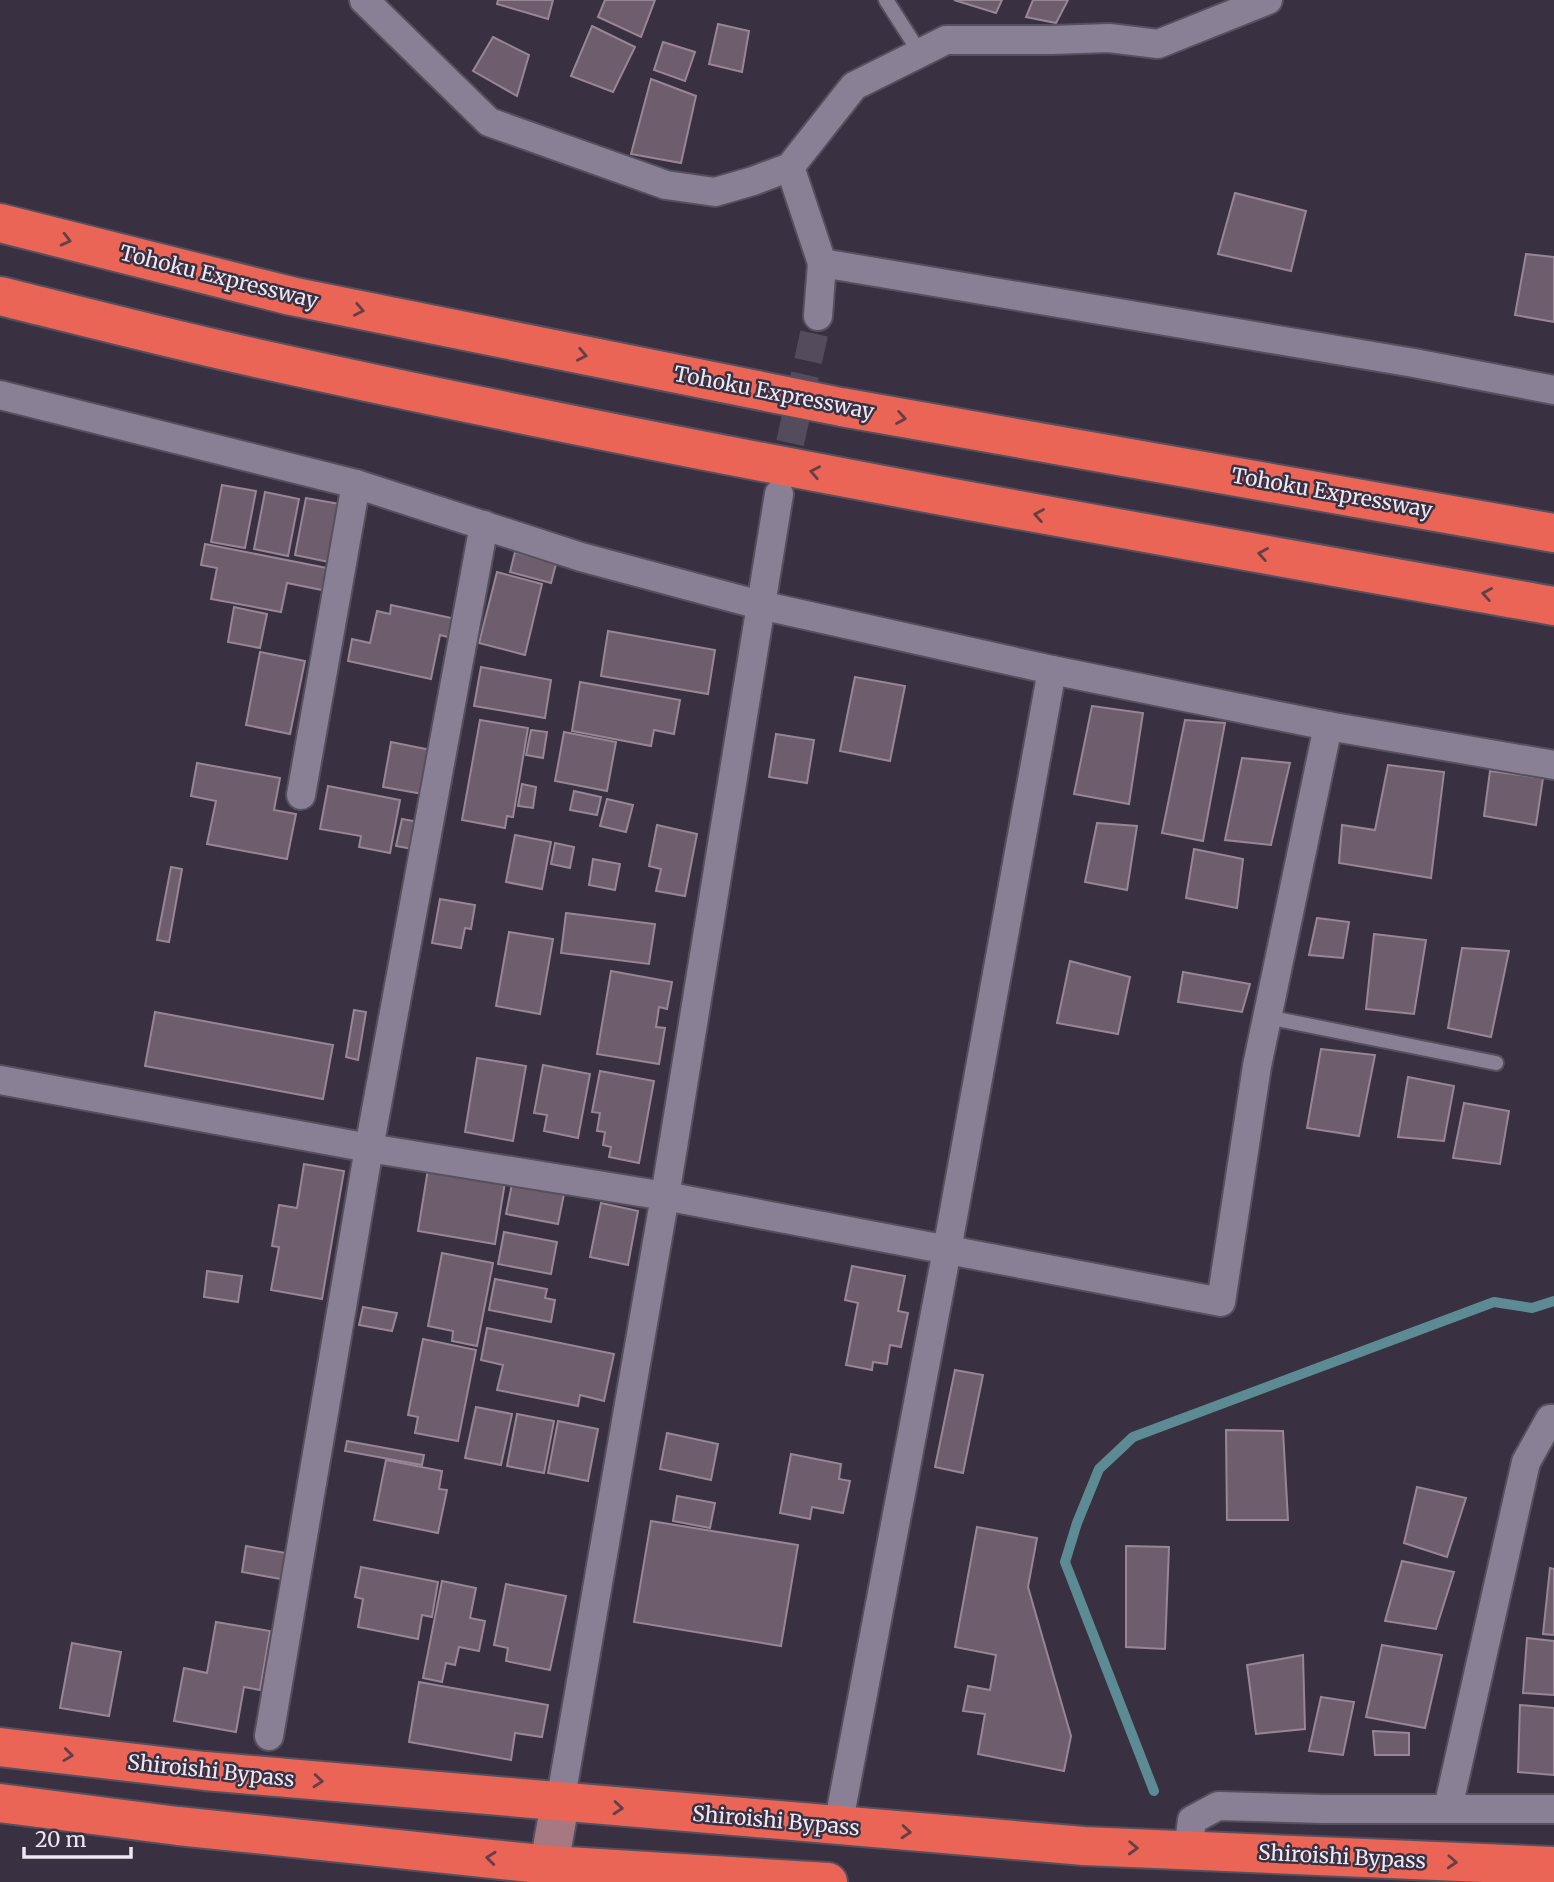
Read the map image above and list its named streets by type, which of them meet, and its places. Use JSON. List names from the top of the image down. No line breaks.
{"streets":{"highway":["Tohoku Expressway","Shiroishi Bypass"]},"scale_bar":"20 m"}
